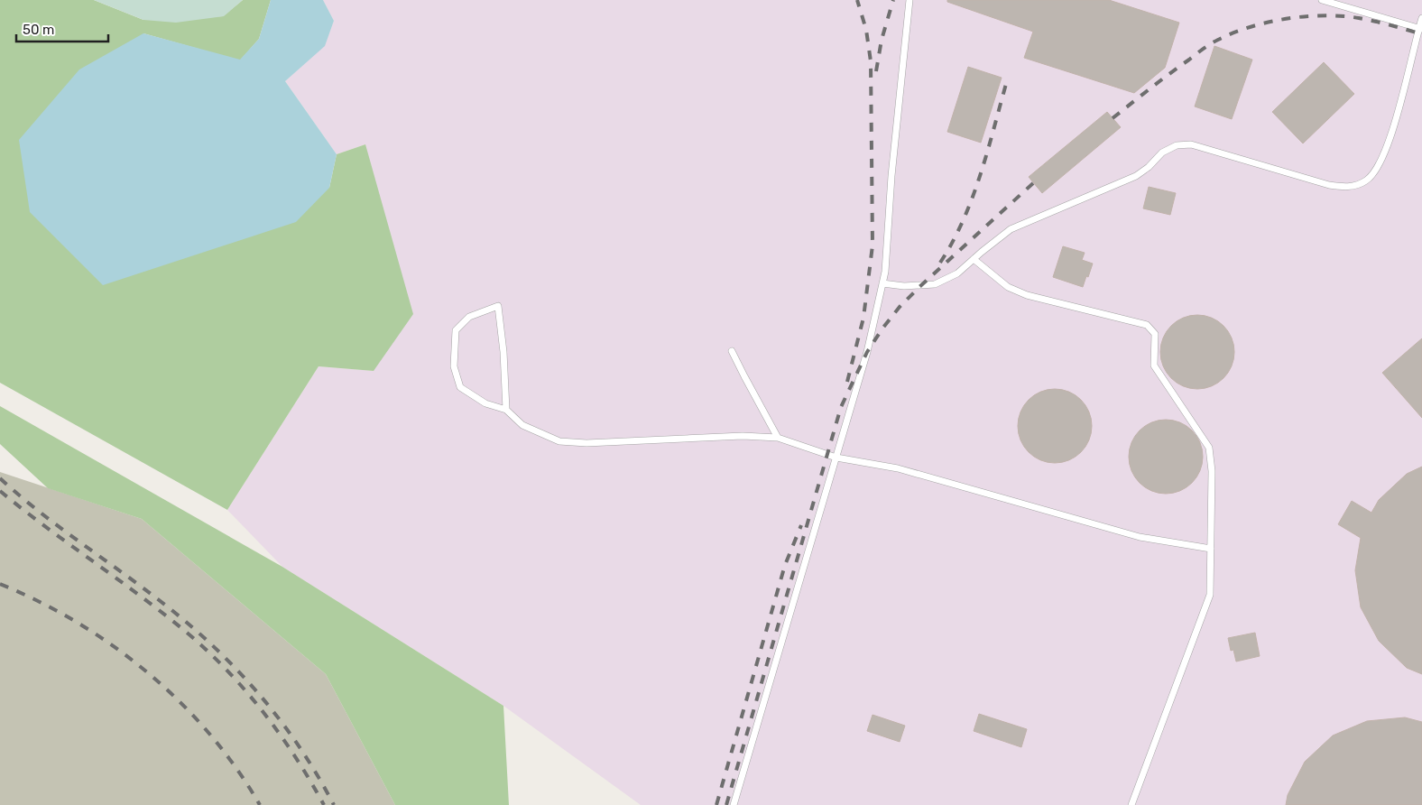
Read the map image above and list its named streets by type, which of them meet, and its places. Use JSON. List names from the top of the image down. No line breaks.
{"scale_bar":"50 m"}
